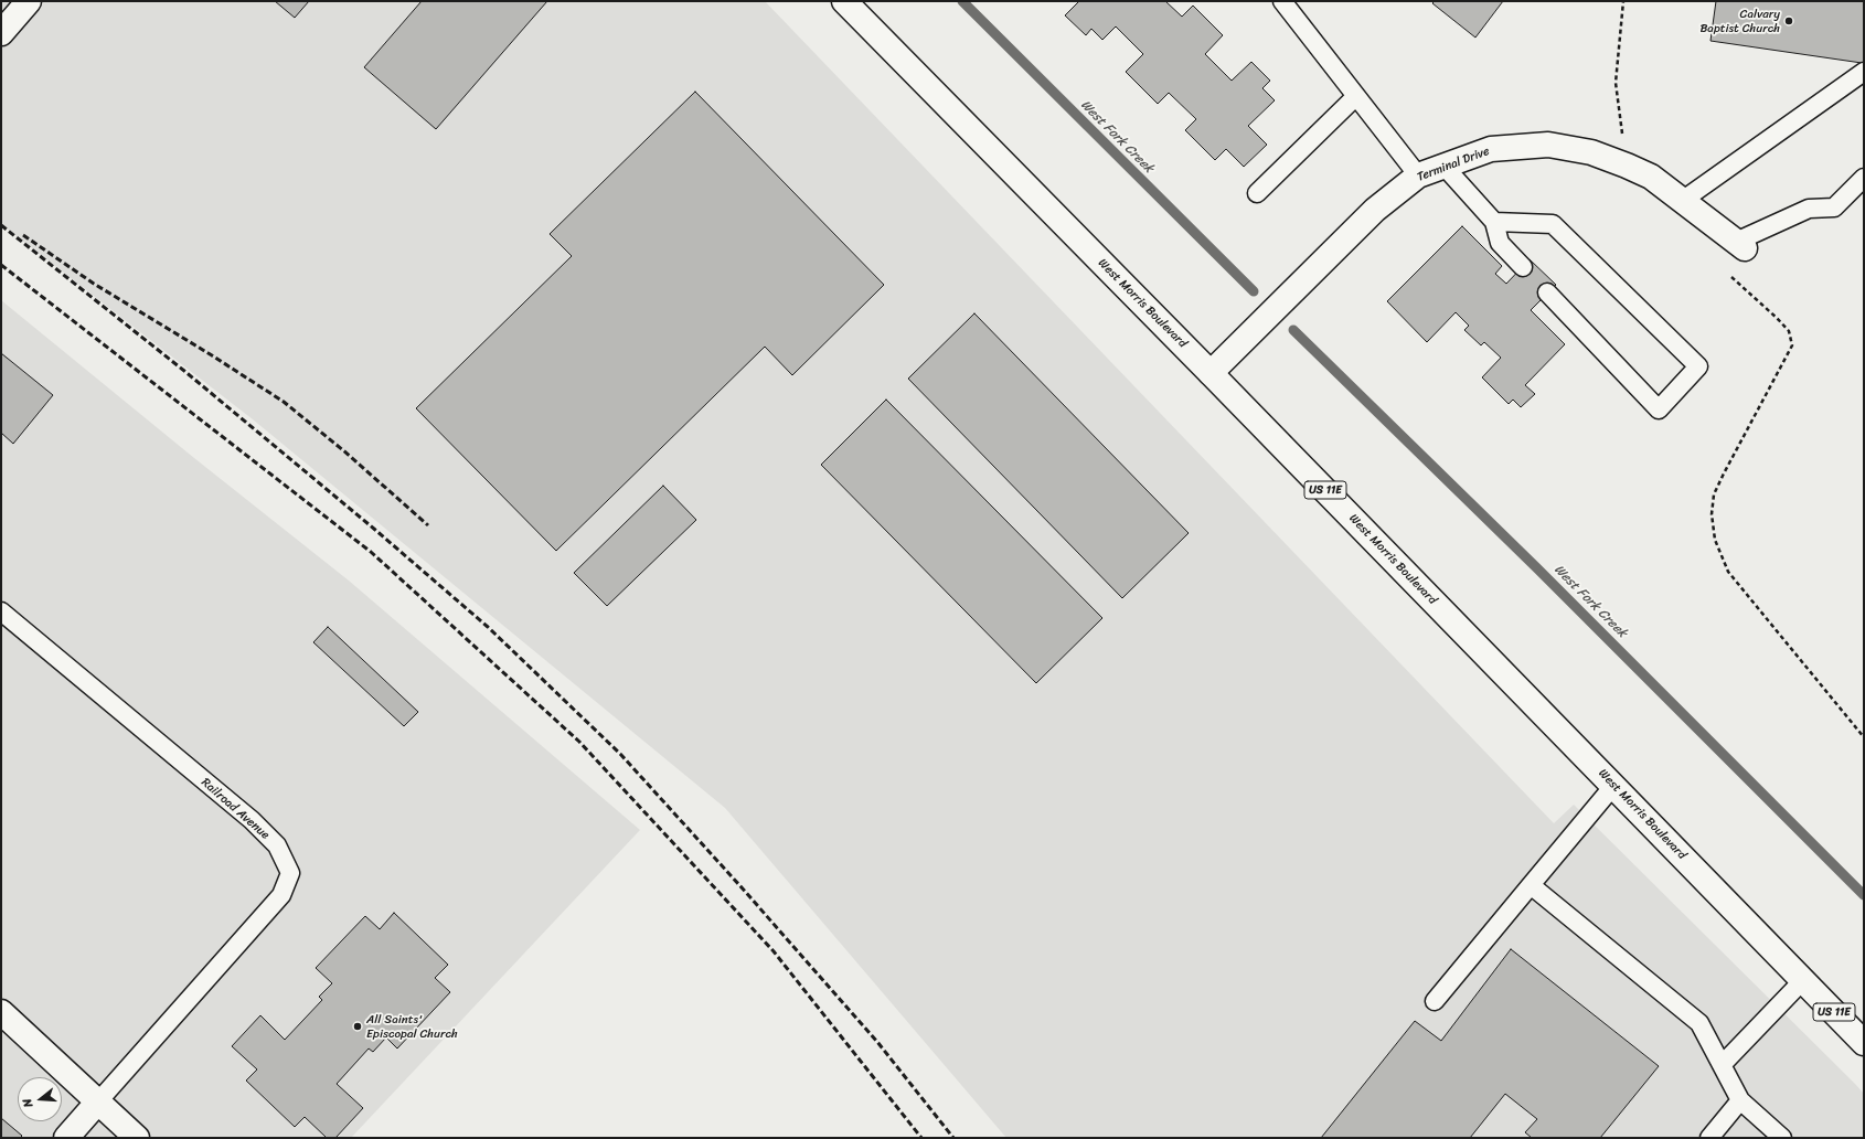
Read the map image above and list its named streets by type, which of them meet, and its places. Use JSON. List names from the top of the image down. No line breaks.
{"streets":{"main road":["Terminal Drive","West Morris Boulevard","US 11E"],"lane":["Railroad Avenue"]},"crossings":[["Terminal Drive","West Morris Boulevard"]],"water":["West Fork Creek"],"places":["Calvary Baptist Church","All Saints' Episcopal Church"],"north":"left"}
